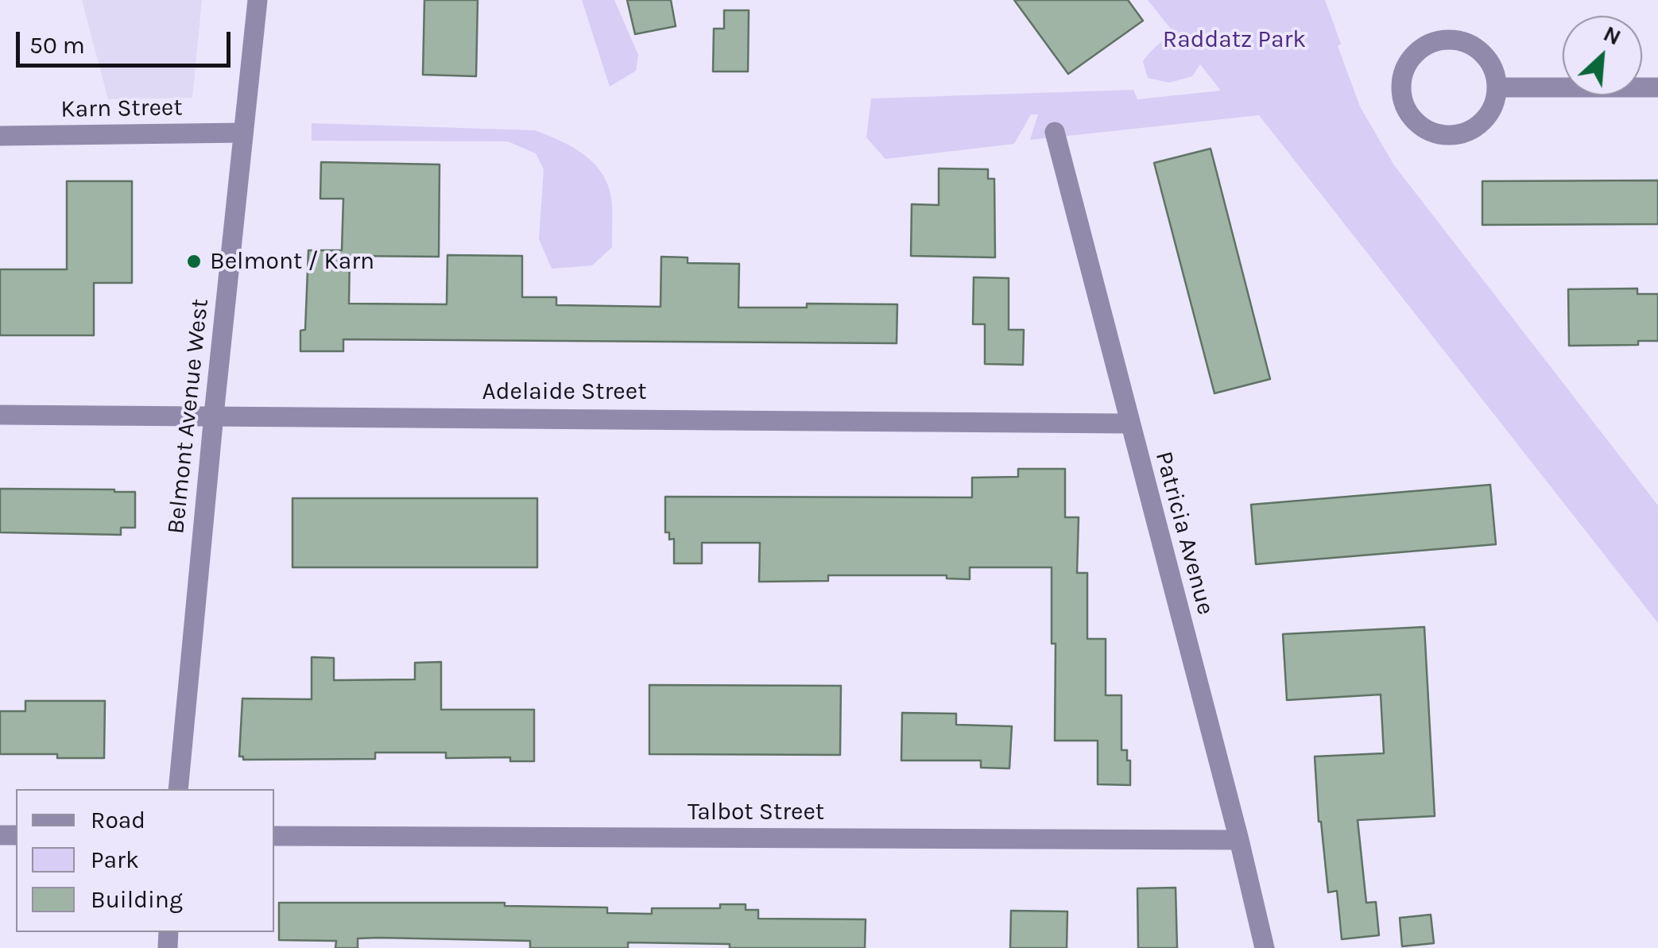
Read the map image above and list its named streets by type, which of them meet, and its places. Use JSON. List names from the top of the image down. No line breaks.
{"streets":{"street":["Karn Street","Adelaide Street","Belmont Avenue West","Patricia Avenue","Talbot Street"]},"crossings":[["Karn Street","Belmont Avenue West"],["Adelaide Street","Belmont Avenue West"],["Adelaide Street","Patricia Avenue"],["Patricia Avenue","Talbot Street"]],"parks":["Raddatz Park"],"places":["Belmont / Karn"],"legend":["Road","Park","Building"],"scale_bar":"50 m","north":"top right"}
